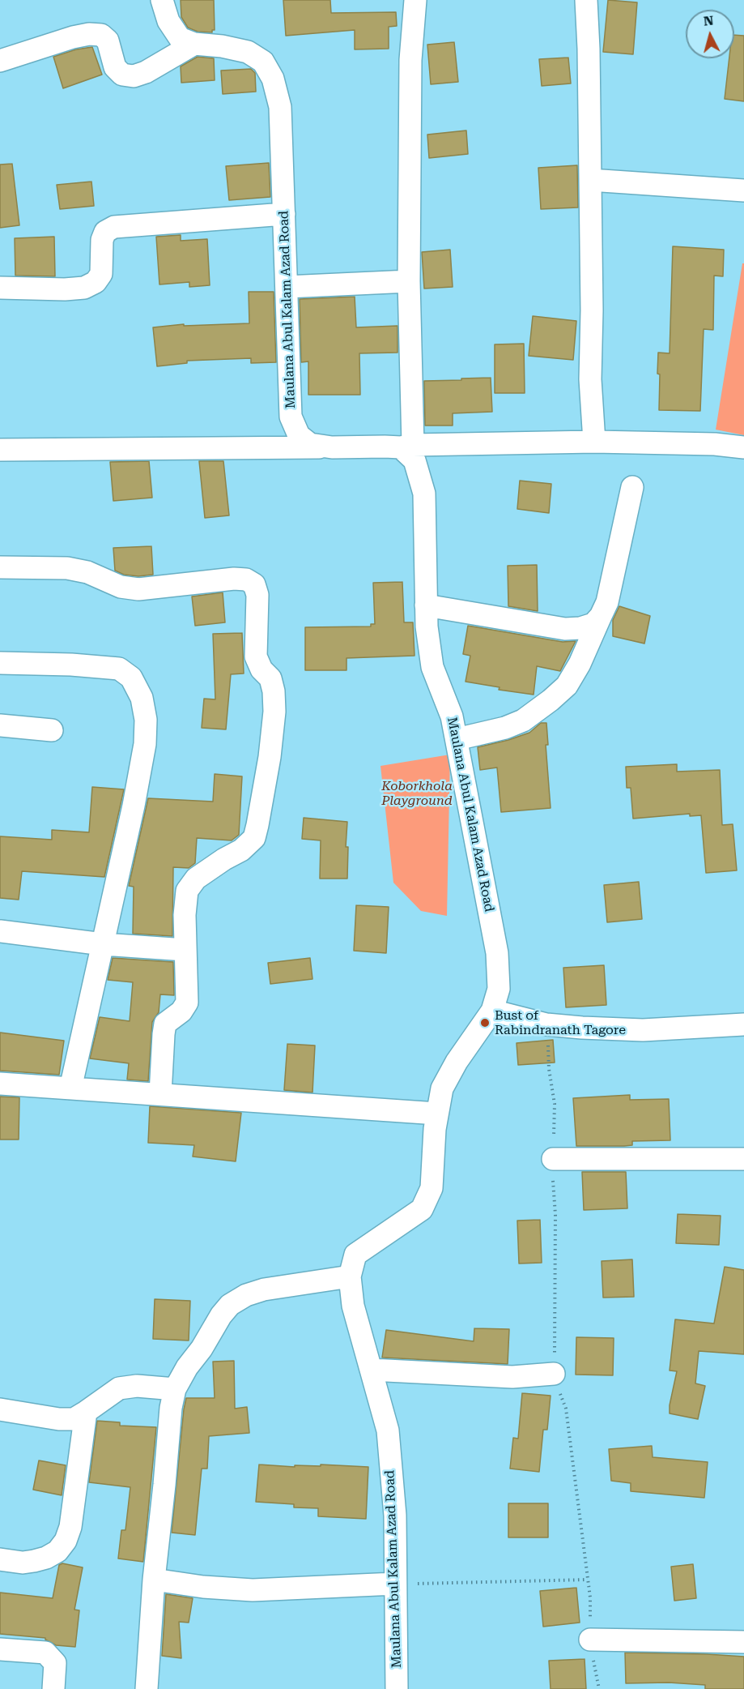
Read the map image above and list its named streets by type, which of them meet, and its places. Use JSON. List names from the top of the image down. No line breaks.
{"streets":{"street":["Maulana Abul Kalam Azad Road"]},"parks":["Koborkhola Playground"],"places":["Bust of Rabindranath Tagore"],"north":"top"}
